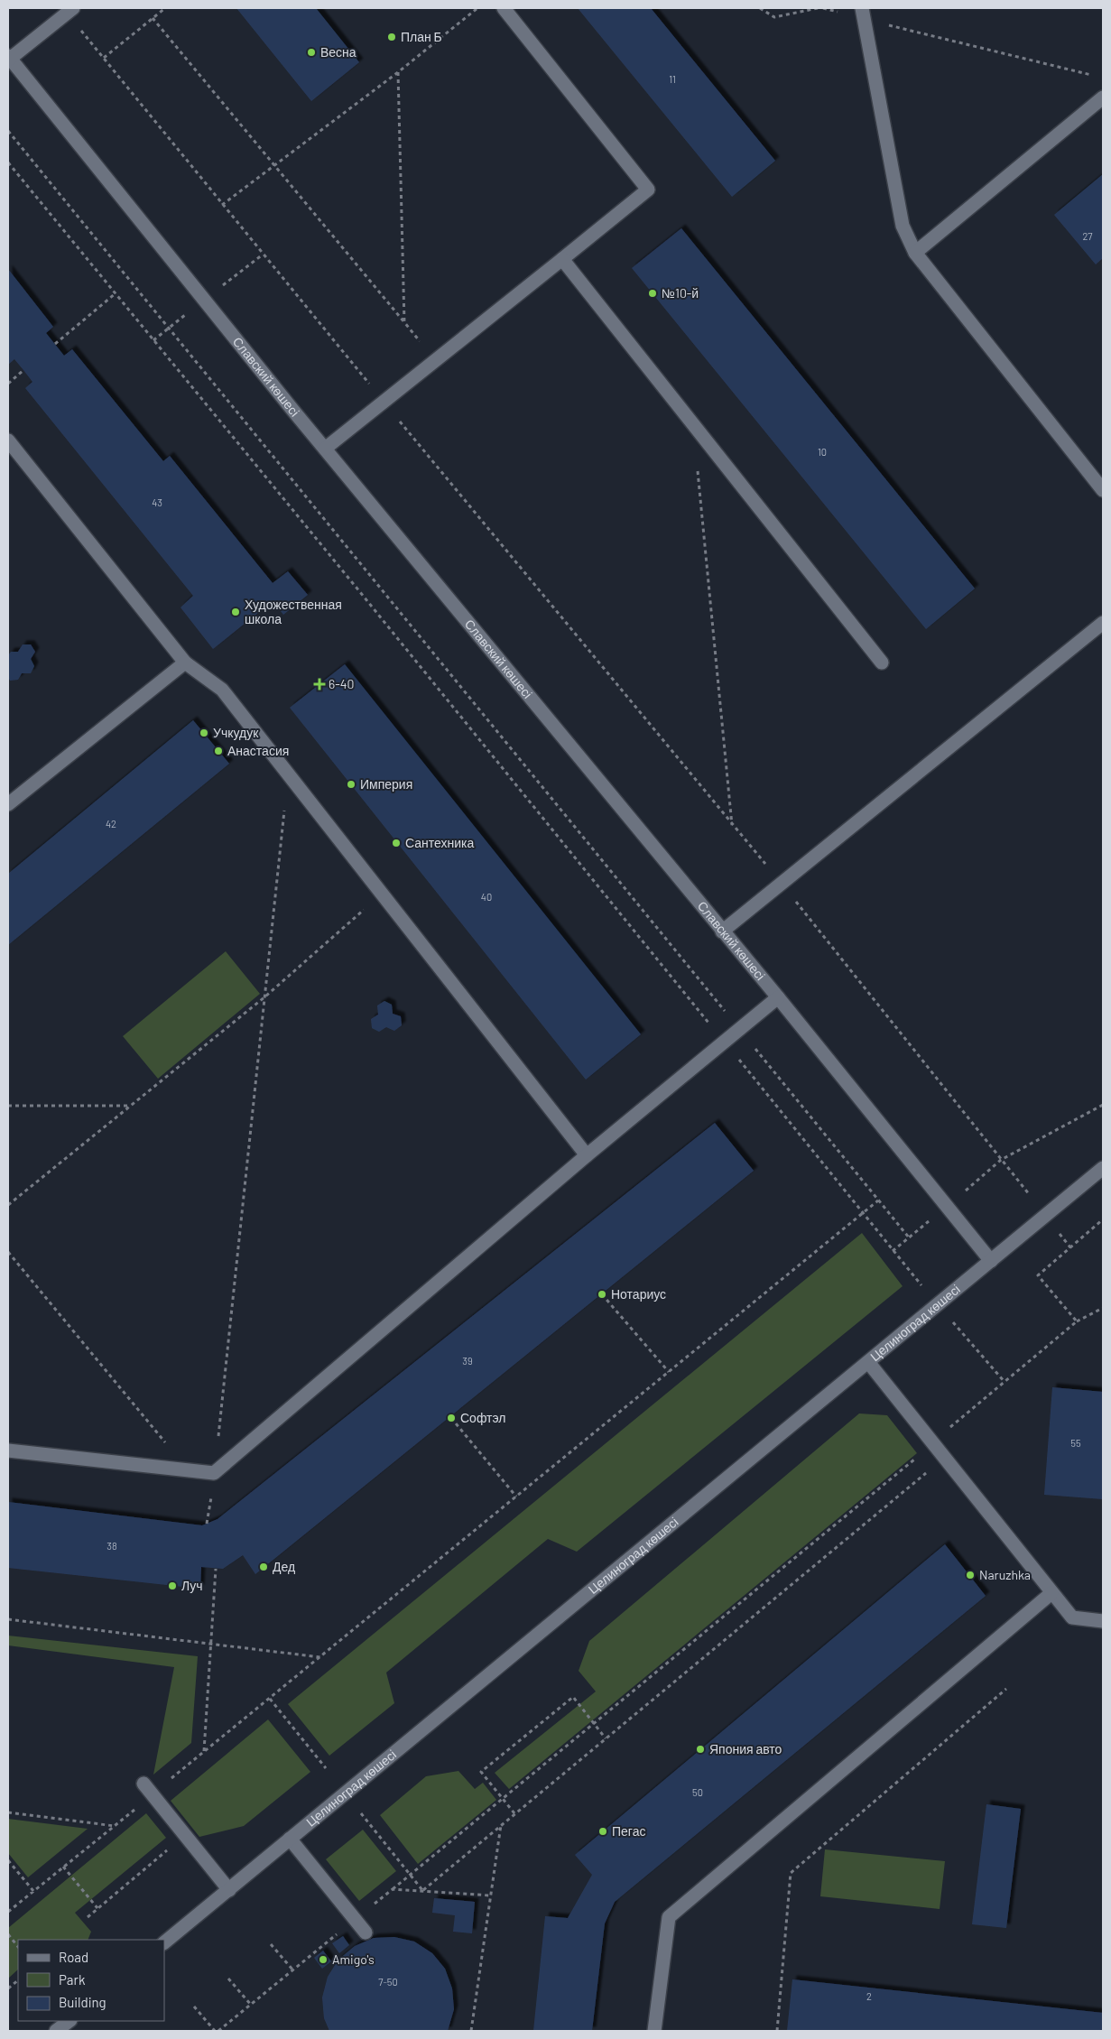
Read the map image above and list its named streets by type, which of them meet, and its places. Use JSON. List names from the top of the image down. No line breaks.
{"streets":{"street":["Славский көшесі","Целиноград көшесі"]},"crossings":[["Славский көшесі","Целиноград көшесі"]],"places":{"other":["План Б","Весна","№10-й","Художественная школа","Учкудук","Анастасия","Империя","Сантехника","Нотариус","Софтэл","Дед","Naruzhka","Луч","Япония авто","Пегас","Amigo's"],"health":["6-40"]},"house_numbers":["11","27","10","43","42","40","39","55","38","50","7-50","2"],"legend":["Road","Park","Building"]}
